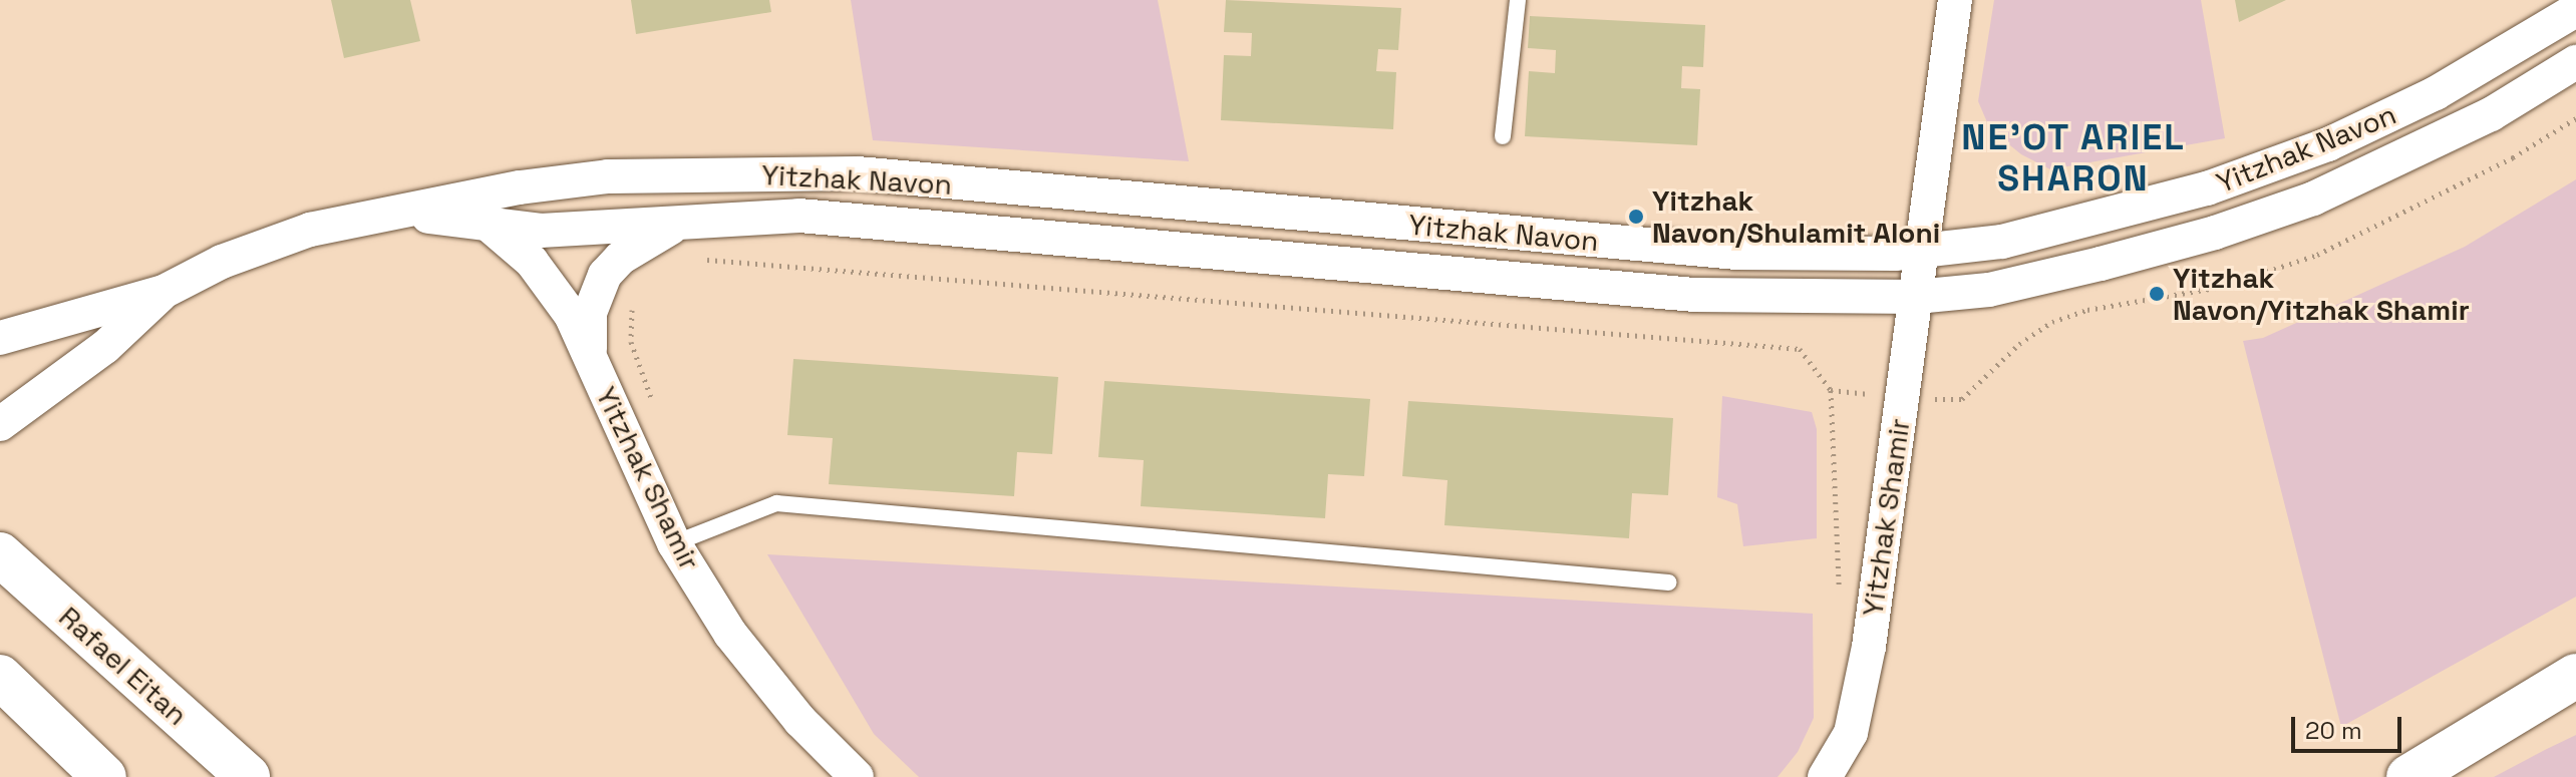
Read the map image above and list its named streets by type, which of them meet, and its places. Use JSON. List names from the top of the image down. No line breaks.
{"streets":{"main road":["Rafael Eitan"],"street":["Yitzhak Navon","Yitzhak Shamir"]},"crossings":[["Yitzhak Navon","Yitzhak Shamir"]],"districts":["NE'OT ARIEL SHARON"],"places":["Yitzhak Navon/Shulamit Aloni","Yitzhak Navon/Yitzhak Shamir"],"scale_bar":"20 m"}
